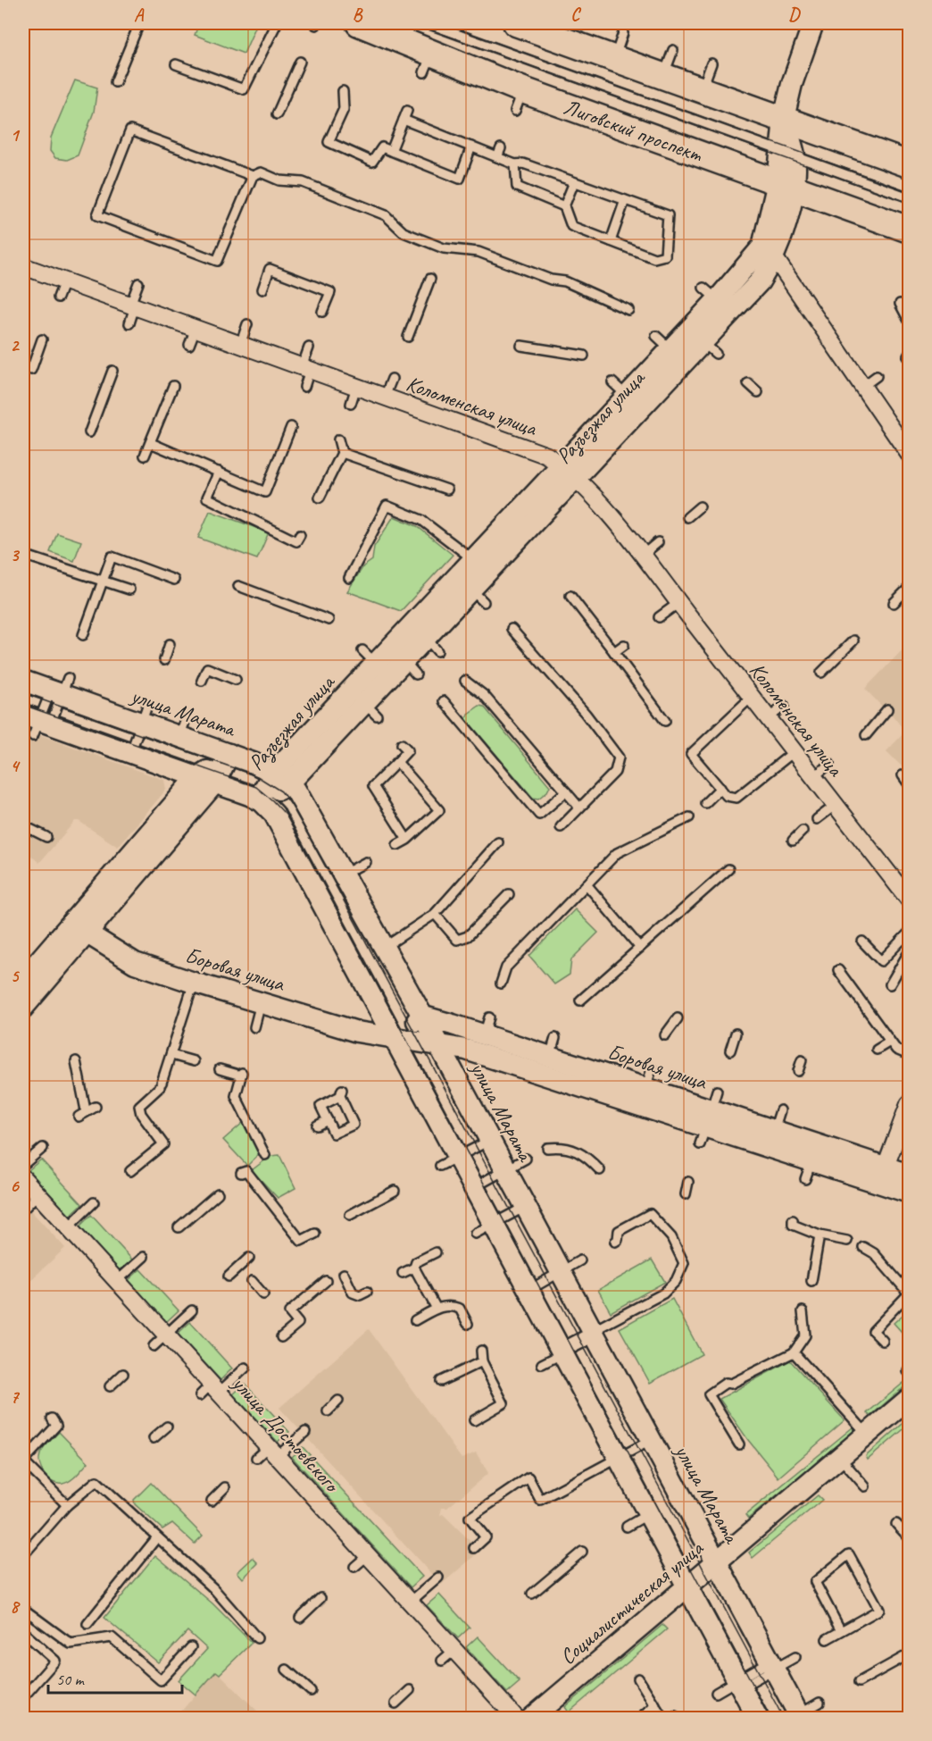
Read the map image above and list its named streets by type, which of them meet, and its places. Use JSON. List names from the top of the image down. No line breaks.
{"streets":{"main road":["Лиговский проспект"],"street":["Коломенская улица","Разъезжая улица","улица Марата","Боровая улица","улица Достоевского","Социалистическая улица"]},"crossings":[["Лиговский проспект","Разъезжая улица"],["Коломенская улица","Разъезжая улица"],["Разъезжая улица","улица Марата"],["Разъезжая улица","Боровая улица"],["улица Марата","Боровая улица"],["улица Марата","Социалистическая улица"]],"scale_bar":"50 m","grid":{"columns":["A","B","C","D"],"rows":["1","2","3","4","5","6","7","8"]}}
